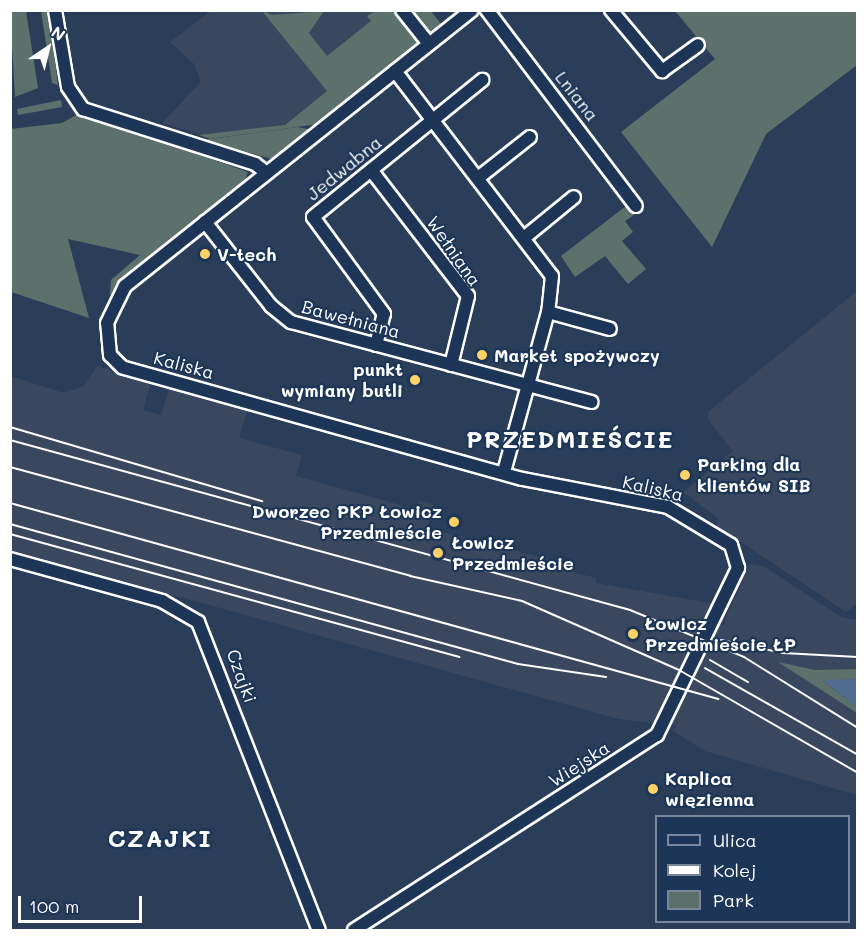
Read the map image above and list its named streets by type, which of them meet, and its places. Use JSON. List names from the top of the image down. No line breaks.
{"streets":{"street":["Lniana","Jedwabna","Wełniana","Bawełniana","Kaliska","Czajki","Wiejska"]},"crossings":[["Jedwabna","Wełniana"],["Jedwabna","Bawełniana"],["Wełniana","Bawełniana"],["Bawełniana","Kaliska"],["Kaliska","Wiejska"]],"districts":["PRZEDMIEŚCIE","CZAJKI"],"places":["V-tech","Market spożywczy","punkt wymiany butli","Parking dla klientów SIB","Dworzec PKP Łowicz Przedmieście","Łowicz Przedmieście","Łowicz Przedmieście ŁP","Kaplica więzienna"],"legend":["Ulica","Kolej","Park"],"scale_bar":"100 m","north":"top right"}
